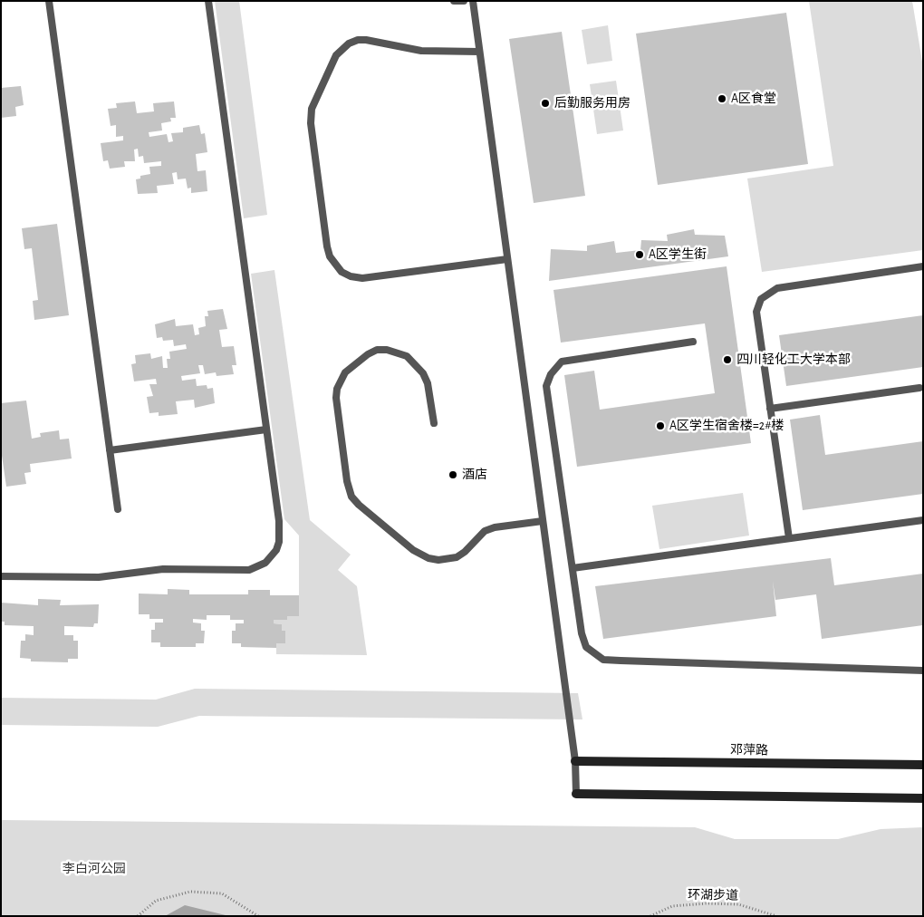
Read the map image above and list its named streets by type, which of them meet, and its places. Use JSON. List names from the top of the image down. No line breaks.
{"streets":{"main road":["邓萍路"],"path":["环湖步道"]},"parks":["李白河公园"],"places":["A区食堂","后勤服务用房","A区学生街","四川轻化工大学本部","A区学生宿舍楼=2#楼","酒店"]}
